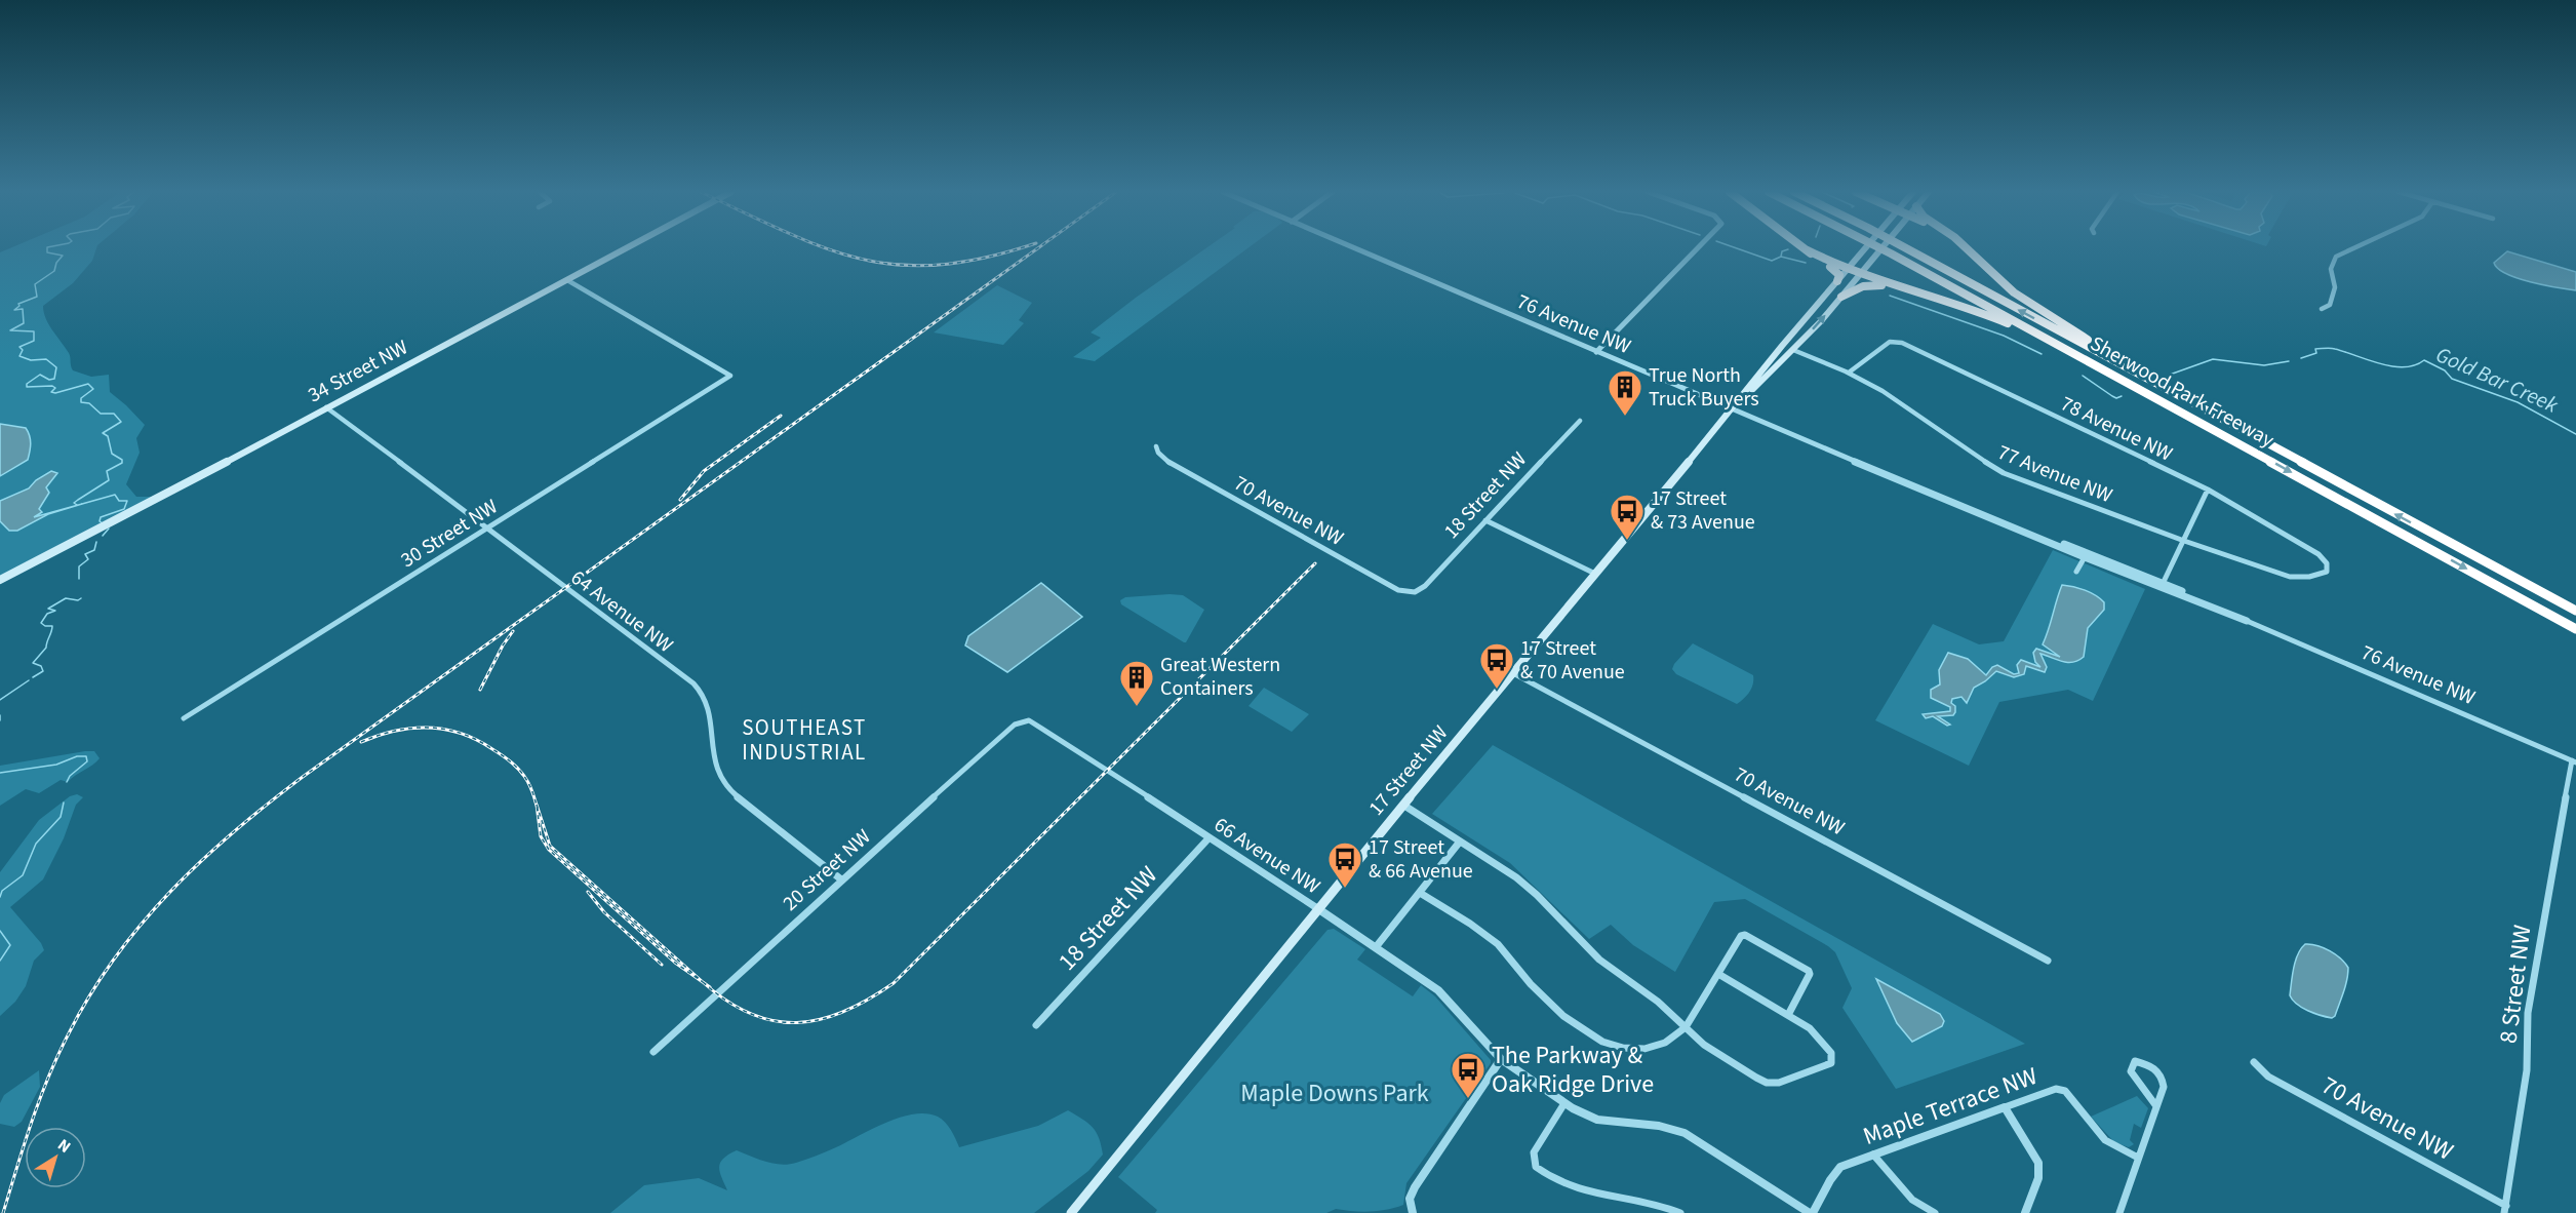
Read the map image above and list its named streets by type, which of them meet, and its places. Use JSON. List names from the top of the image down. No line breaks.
{"streets":{"highway":["Sherwood Park Freeway"],"main road":["34 Street NW","17 Street NW"],"street":["76 Avenue NW","78 Avenue NW","77 Avenue NW","18 Street NW","70 Avenue NW","30 Street NW","64 Avenue NW","66 Avenue NW","20 Street NW","8 Street NW","Maple Terrace NW"]},"crossings":[["76 Avenue NW","17 Street NW"],["76 Avenue NW","8 Street NW"],["34 Street NW","30 Street NW"],["34 Street NW","64 Avenue NW"],["78 Avenue NW","77 Avenue NW"],["77 Avenue NW","17 Street NW"],["18 Street NW","70 Avenue NW"],["18 Street NW","66 Avenue NW"],["70 Avenue NW","17 Street NW"],["70 Avenue NW","8 Street NW"],["30 Street NW","64 Avenue NW"],["64 Avenue NW","20 Street NW"],["17 Street NW","66 Avenue NW"],["66 Avenue NW","20 Street NW"],["66 Avenue NW","Maple Terrace NW"]],"districts":["SOUTHEAST INDUSTRIAL"],"water":["Gold Bar Creek"],"parks":["Maple Downs Park"],"places":{"building":["True North Truck Buyers","Great Western Containers"],"bus stop":["17 Street & 73 Avenue","17 Street & 70 Avenue","17 Street & 66 Avenue","The Parkway & Oak Ridge Drive"]},"north":"top right"}
